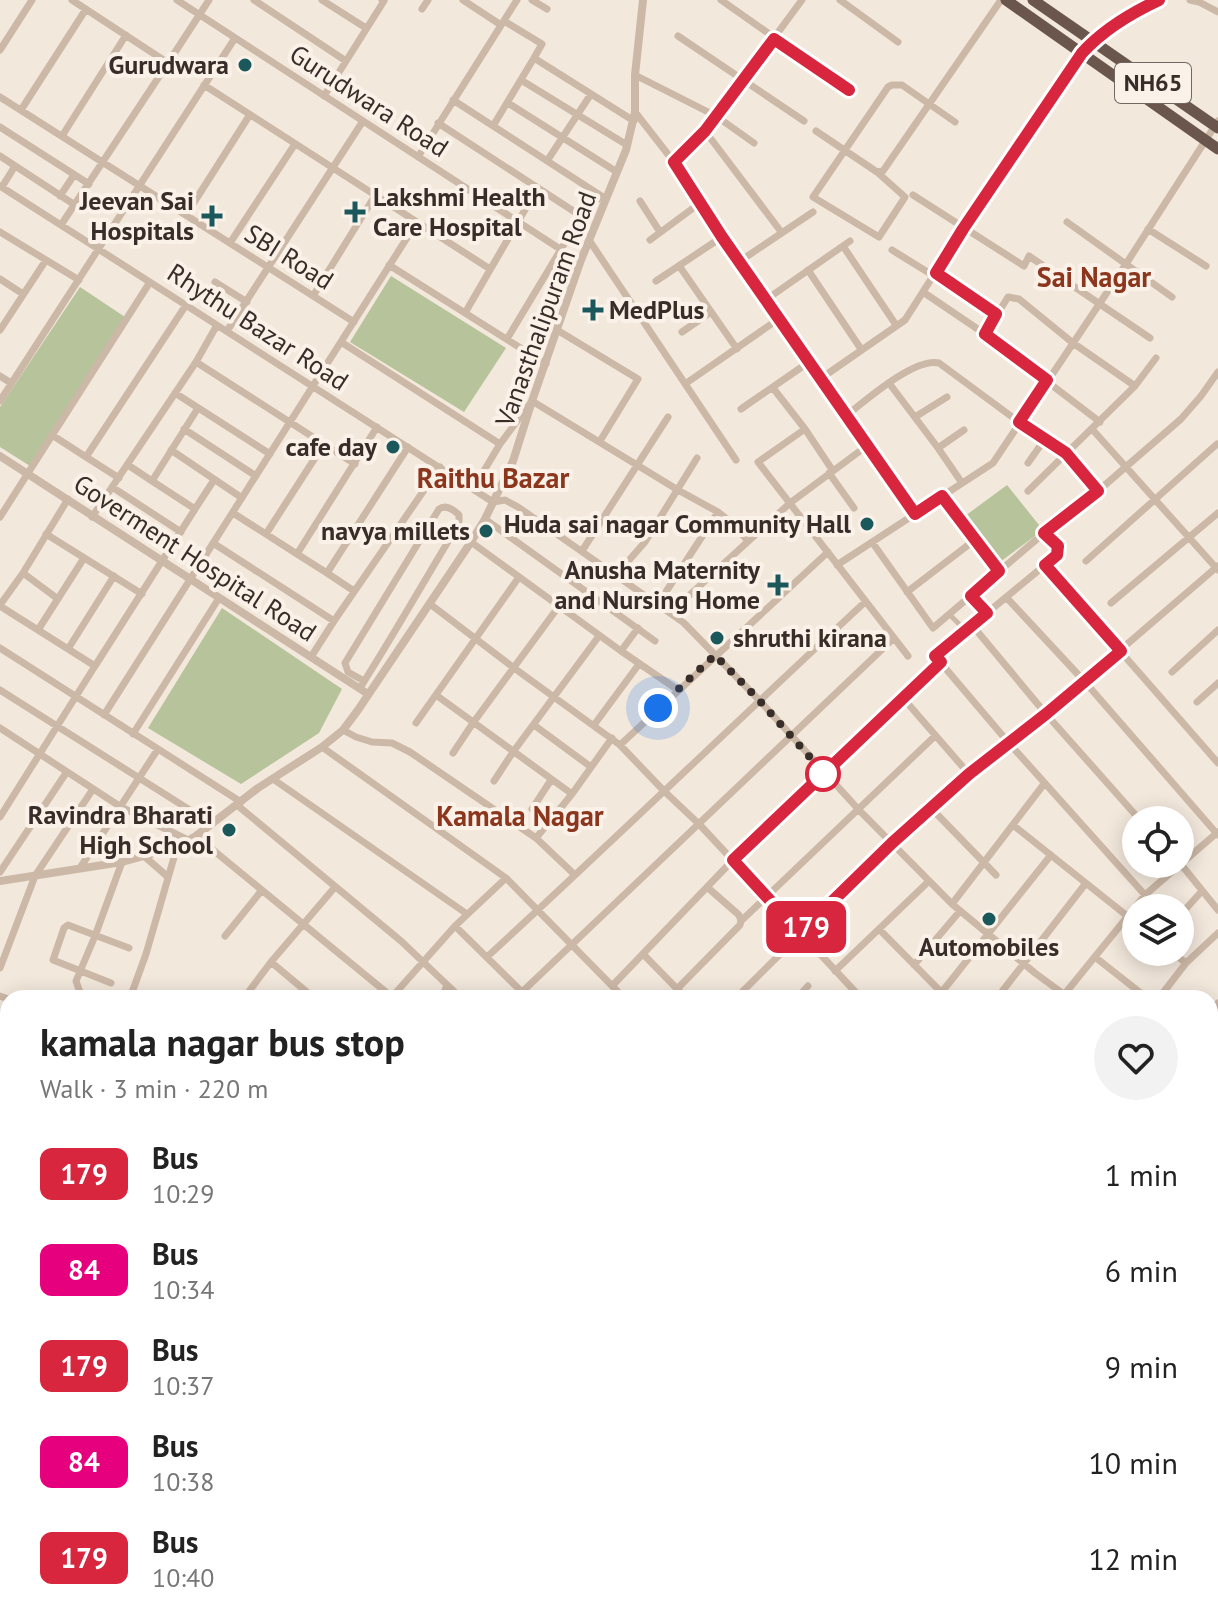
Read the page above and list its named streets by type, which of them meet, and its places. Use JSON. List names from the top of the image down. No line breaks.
{"streets":{"highway":["NH65"],"street":["Gurudwara Road","SBI Road","Vanasthalipuram Road","Rhythu Bazar Road","Goverment Hospital Road"]},"crossings":[["Gurudwara Road","Vanasthalipuram Road"],["Vanasthalipuram Road","Rhythu Bazar Road"],["Vanasthalipuram Road","Goverment Hospital Road"]],"districts":["Sai Nagar","Raithu Bazar","Kamala Nagar"],"places":{"other":["Gurudwara","cafe day","Huda sai nagar Community Hall","navya millets","shruthi kirana","Ravindra Bharati High School","Automobiles"],"health":["Lakshmi Health Care Hospital","Jeevan Sai Hospitals","MedPlus","Anusha Maternity and Nursing Home"]},"lines":["bus line 179"],"page":{"on_map":"179","heading":["kamala nagar bus stop","Walk · 3 min · 220 m"],"list":[{"mark":"179","name":"Bus","note":"10:29","value":"1 min"},{"mark":"84","name":"Bus","note":"10:34","value":"6 min"},{"mark":"179","name":"Bus","note":"10:37","value":"9 min"},{"mark":"84","name":"Bus","note":"10:38","value":"10 min"},{"mark":"179","name":"Bus","note":"10:40","value":"12 min"}]}}
